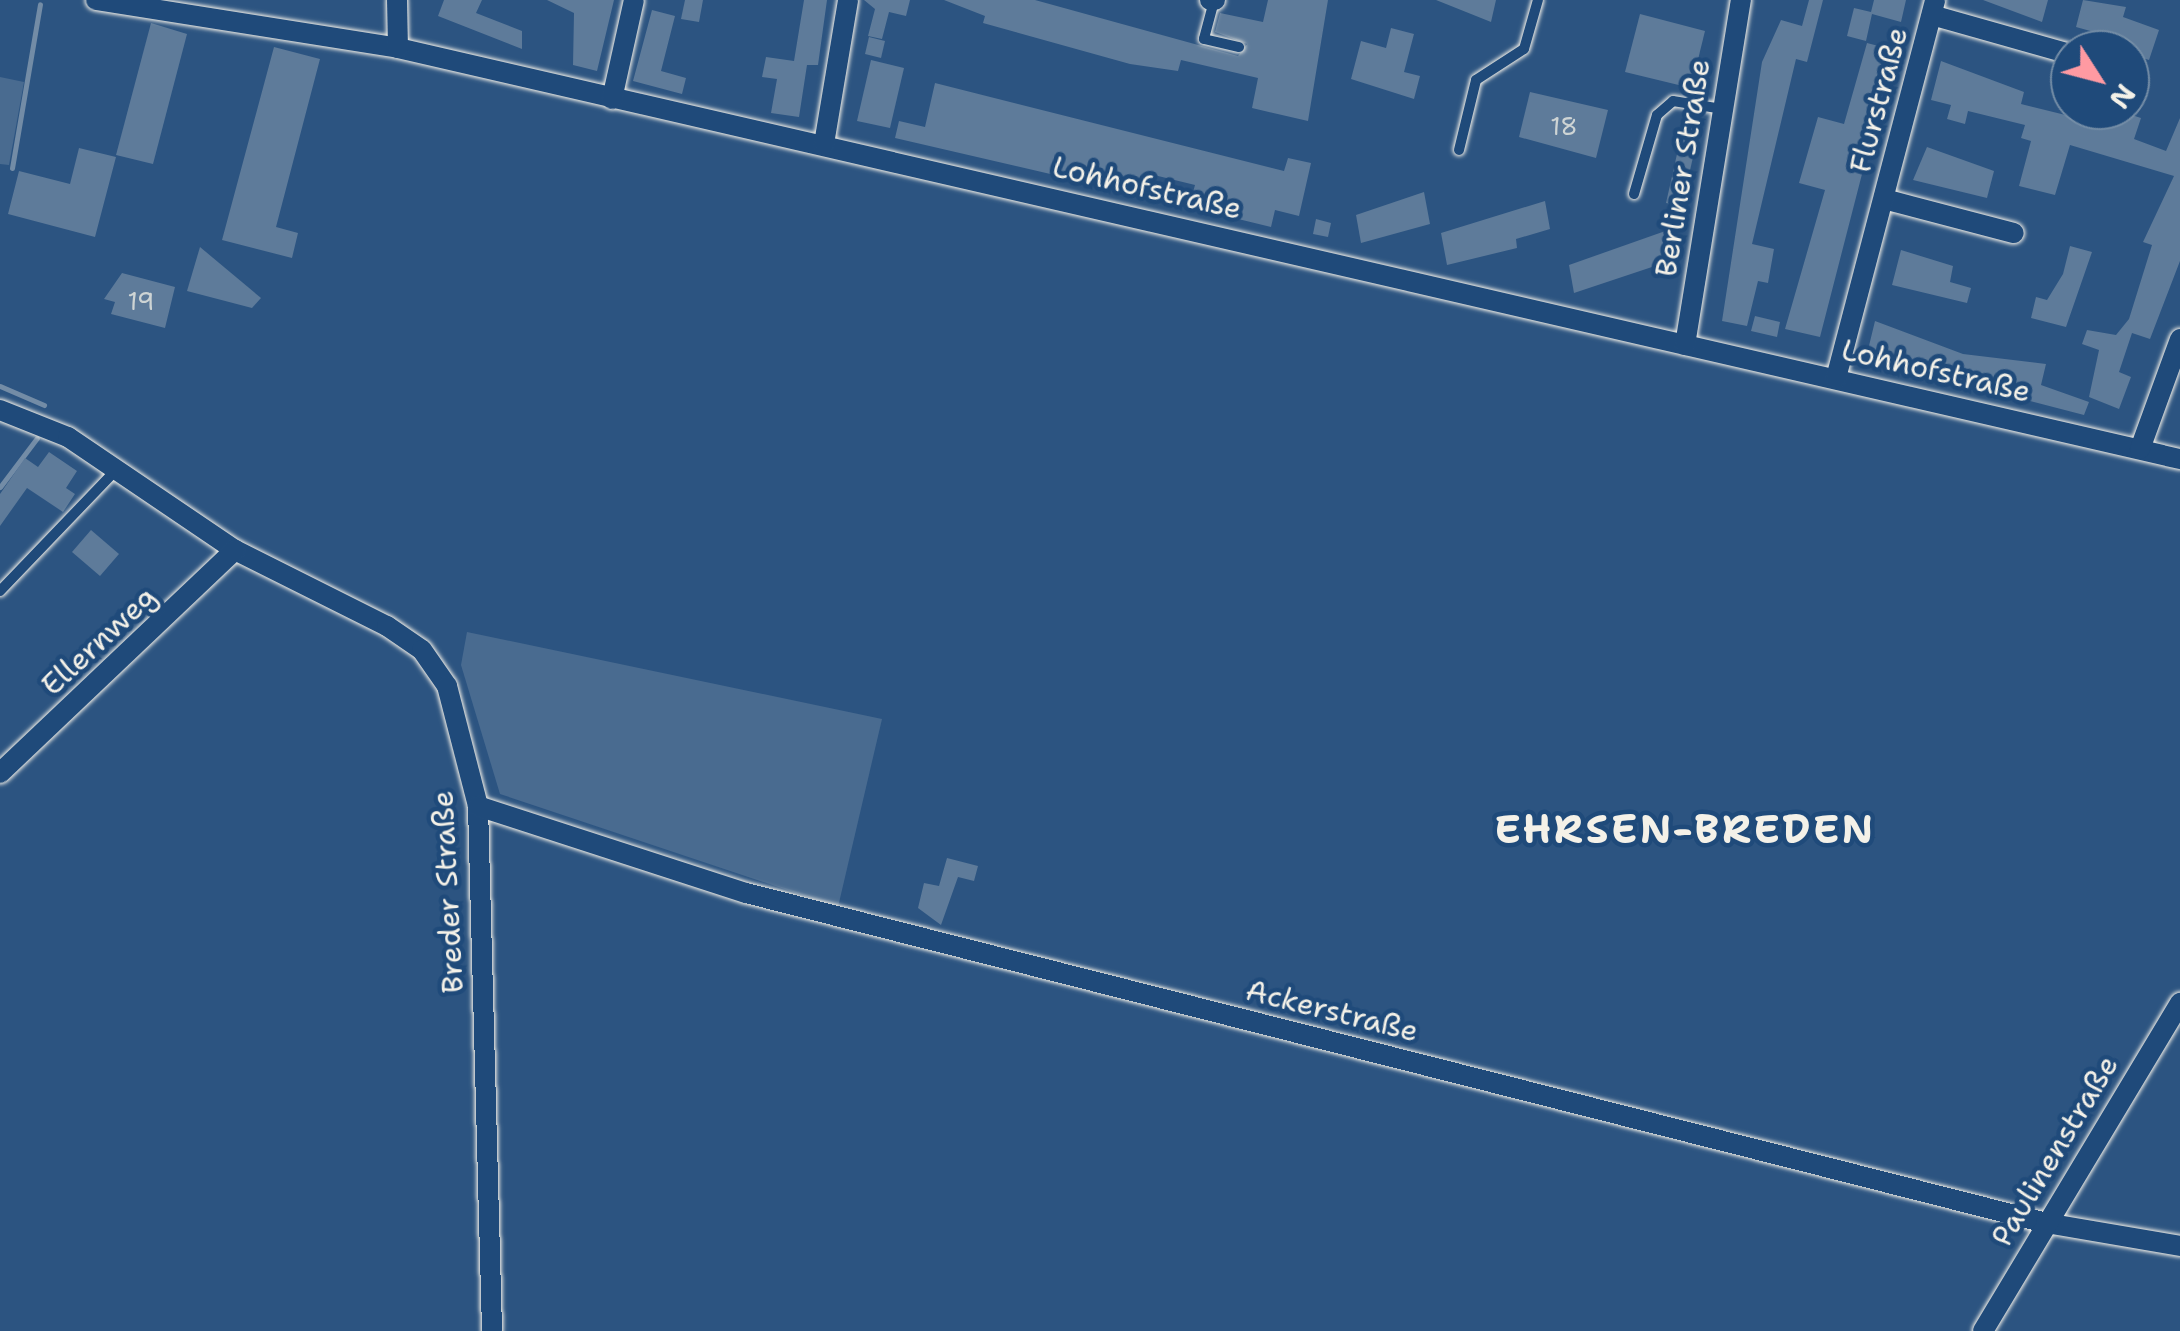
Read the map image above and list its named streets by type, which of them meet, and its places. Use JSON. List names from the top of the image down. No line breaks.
{"streets":{"street":["Flurstraße","Berliner Straße","Lohhofstraße","Ellernweg","Breder Straße","Ackerstraße","Paulinenstraße"]},"crossings":[["Flurstraße","Lohhofstraße"],["Berliner Straße","Lohhofstraße"],["Ellernweg","Breder Straße"],["Breder Straße","Ackerstraße"],["Ackerstraße","Paulinenstraße"]],"districts":["EHRSEN-BREDEN"],"house_numbers":["18","19"],"north":"bottom right"}
